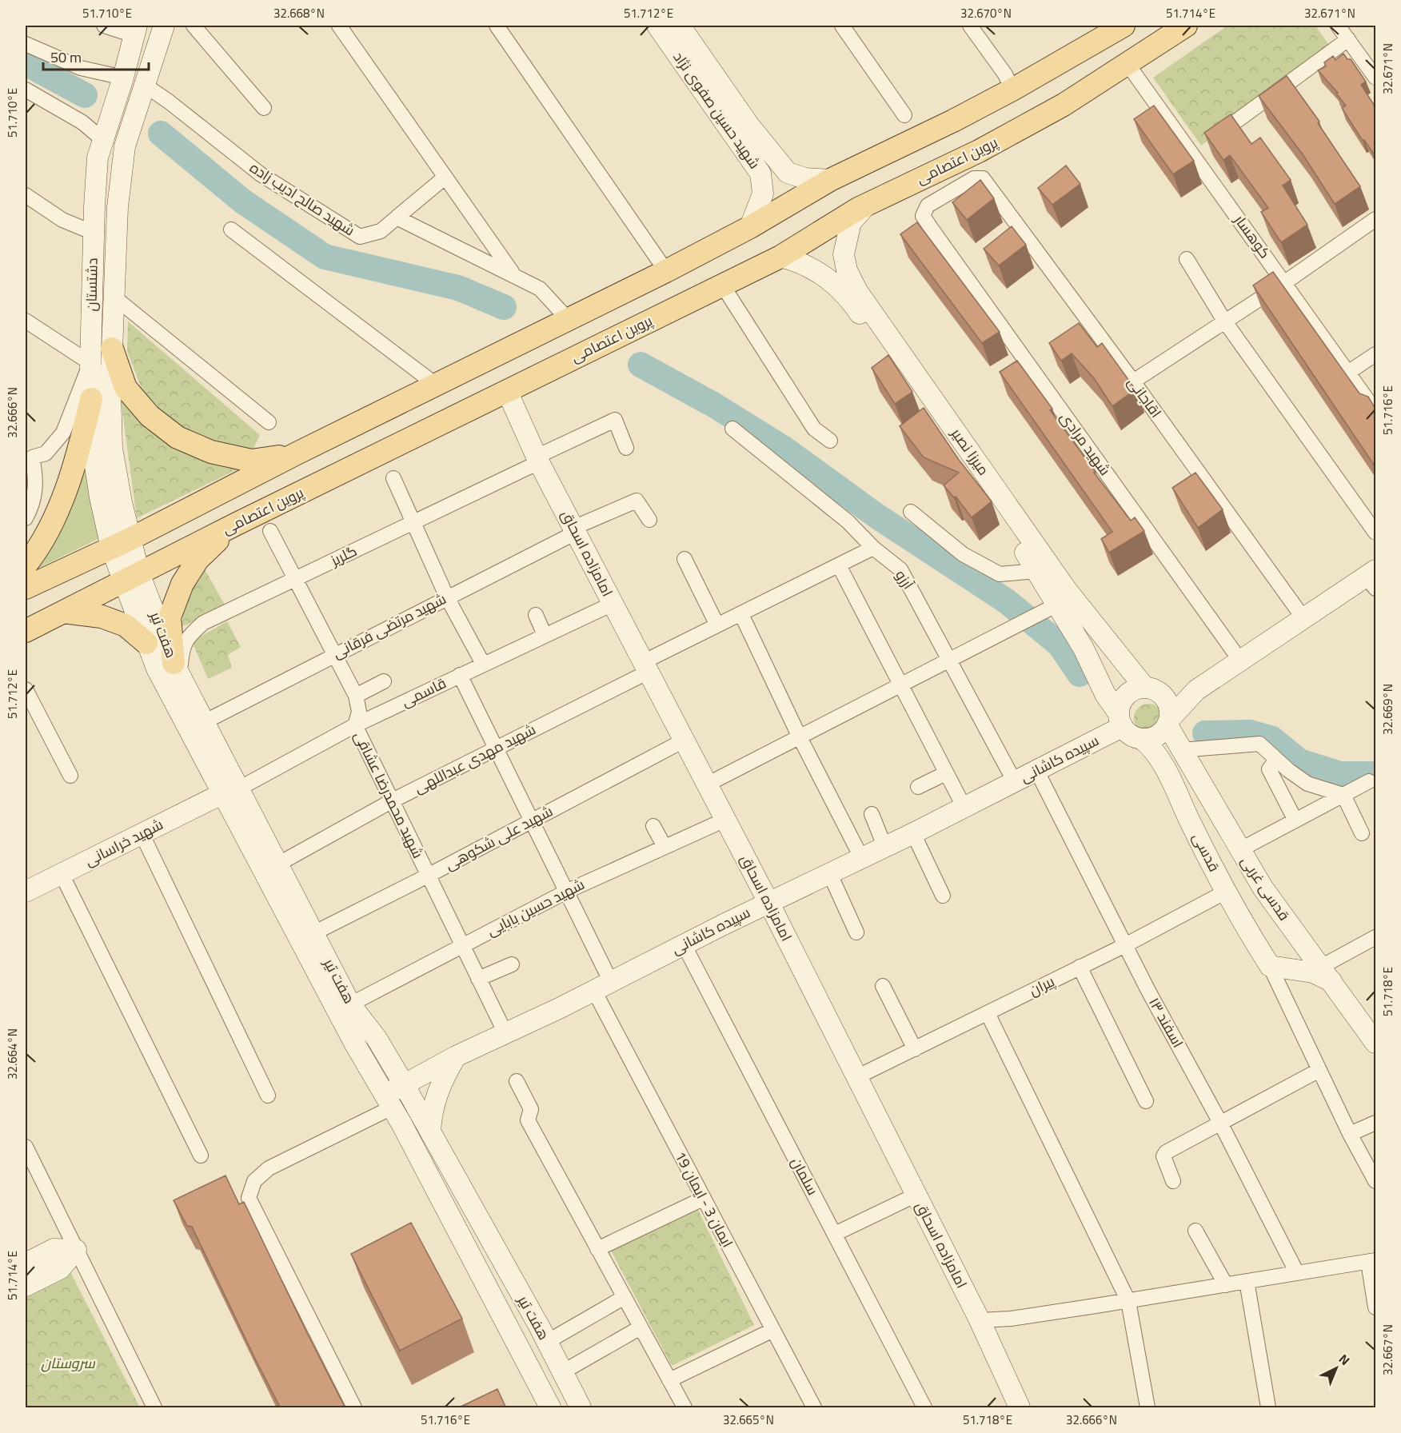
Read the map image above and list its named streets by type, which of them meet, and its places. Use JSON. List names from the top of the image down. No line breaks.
{"streets":{"main road":["پروین اعتصامی"],"street":["شهید حسین صفوی نژاد","شهید صالح ادیب زاده","کوهسار","دشتستان","اقاجانی","شهید مرادی","میرزا نصیر","امامزاده اسحاق","گلریز","آرزو","شهید مرتضی فرقانی","هفت تیر","قاسمی","شهید مهدی عبداللهی","سپیده کاشانی","شهید محمدرضا عشاقی","شهید علی شکوهی","شهید خراسانی","قدسی","قدسی غربی","شهید حسین بابایی","پیران","اسفند ۱۳","سلمان","ایمان 3 - ایمان 19"]},"crossings":[["پروین اعتصامی","کوهسار"],["پروین اعتصامی","میرزا نصیر"],["پروین اعتصامی","امامزاده اسحاق"],["پروین اعتصامی","هفت تیر"],["شهید صالح ادیب زاده","دشتستان"],["دشتستان","هفت تیر"],["اقاجانی","شهید مرادی"],["میرزا نصیر","سپیده کاشانی"],["میرزا نصیر","قدسی"],["میرزا نصیر","قدسی غربی"],["امامزاده اسحاق","گلریز"],["امامزاده اسحاق","شهید مرتضی فرقانی"],["امامزاده اسحاق","قاسمی"],["امامزاده اسحاق","شهید مهدی عبداللهی"],["امامزاده اسحاق","سپیده کاشانی"],["امامزاده اسحاق","شهید علی شکوهی"],["امامزاده اسحاق","شهید حسین بابایی"],["امامزاده اسحاق","پیران"],["گلریز","هفت تیر"],["گلریز","شهید محمدرضا عشاقی"],["آرزو","شهید مهدی عبداللهی"],["آرزو","سپیده کاشانی"],["شهید مرتضی فرقانی","هفت تیر"],["شهید مرتضی فرقانی","شهید محمدرضا عشاقی"],["هفت تیر","قاسمی"],["هفت تیر","شهید مهدی عبداللهی"],["هفت تیر","سپیده کاشانی"],["هفت تیر","شهید علی شکوهی"],["هفت تیر","شهید خراسانی"],["هفت تیر","شهید حسین بابایی"],["قاسمی","شهید محمدرضا عشاقی"],["قاسمی","شهید خراسانی"],["قاسمی","ایمان 3 - ایمان 19"],["شهید مهدی عبداللهی","شهید محمدرضا عشاقی"],["شهید مهدی عبداللهی","ایمان 3 - ایمان 19"],["سپیده کاشانی","شهید محمدرضا عشاقی"],["سپیده کاشانی","قدسی"],["سپیده کاشانی","قدسی غربی"],["سپیده کاشانی","اسفند ۱۳"],["سپیده کاشانی","سلمان"],["سپیده کاشانی","ایمان 3 - ایمان 19"],["شهید محمدرضا عشاقی","شهید علی شکوهی"],["شهید محمدرضا عشاقی","شهید حسین بابایی"],["شهید علی شکوهی","ایمان 3 - ایمان 19"],["قدسی","قدسی غربی"],["قدسی","پیران"],["شهید حسین بابایی","ایمان 3 - ایمان 19"],["پیران","اسفند ۱۳"]],"parks":["سروستان"],"scale_bar":"50 m","north":"top right","coordinates":["51.710°E","32.668°N","51.712°E","32.670°N","51.714°E","32.671°N","51.716°E","32.666°N","32.669°N","51.718°E","32.664°N","32.667°N","32.665°N"]}
